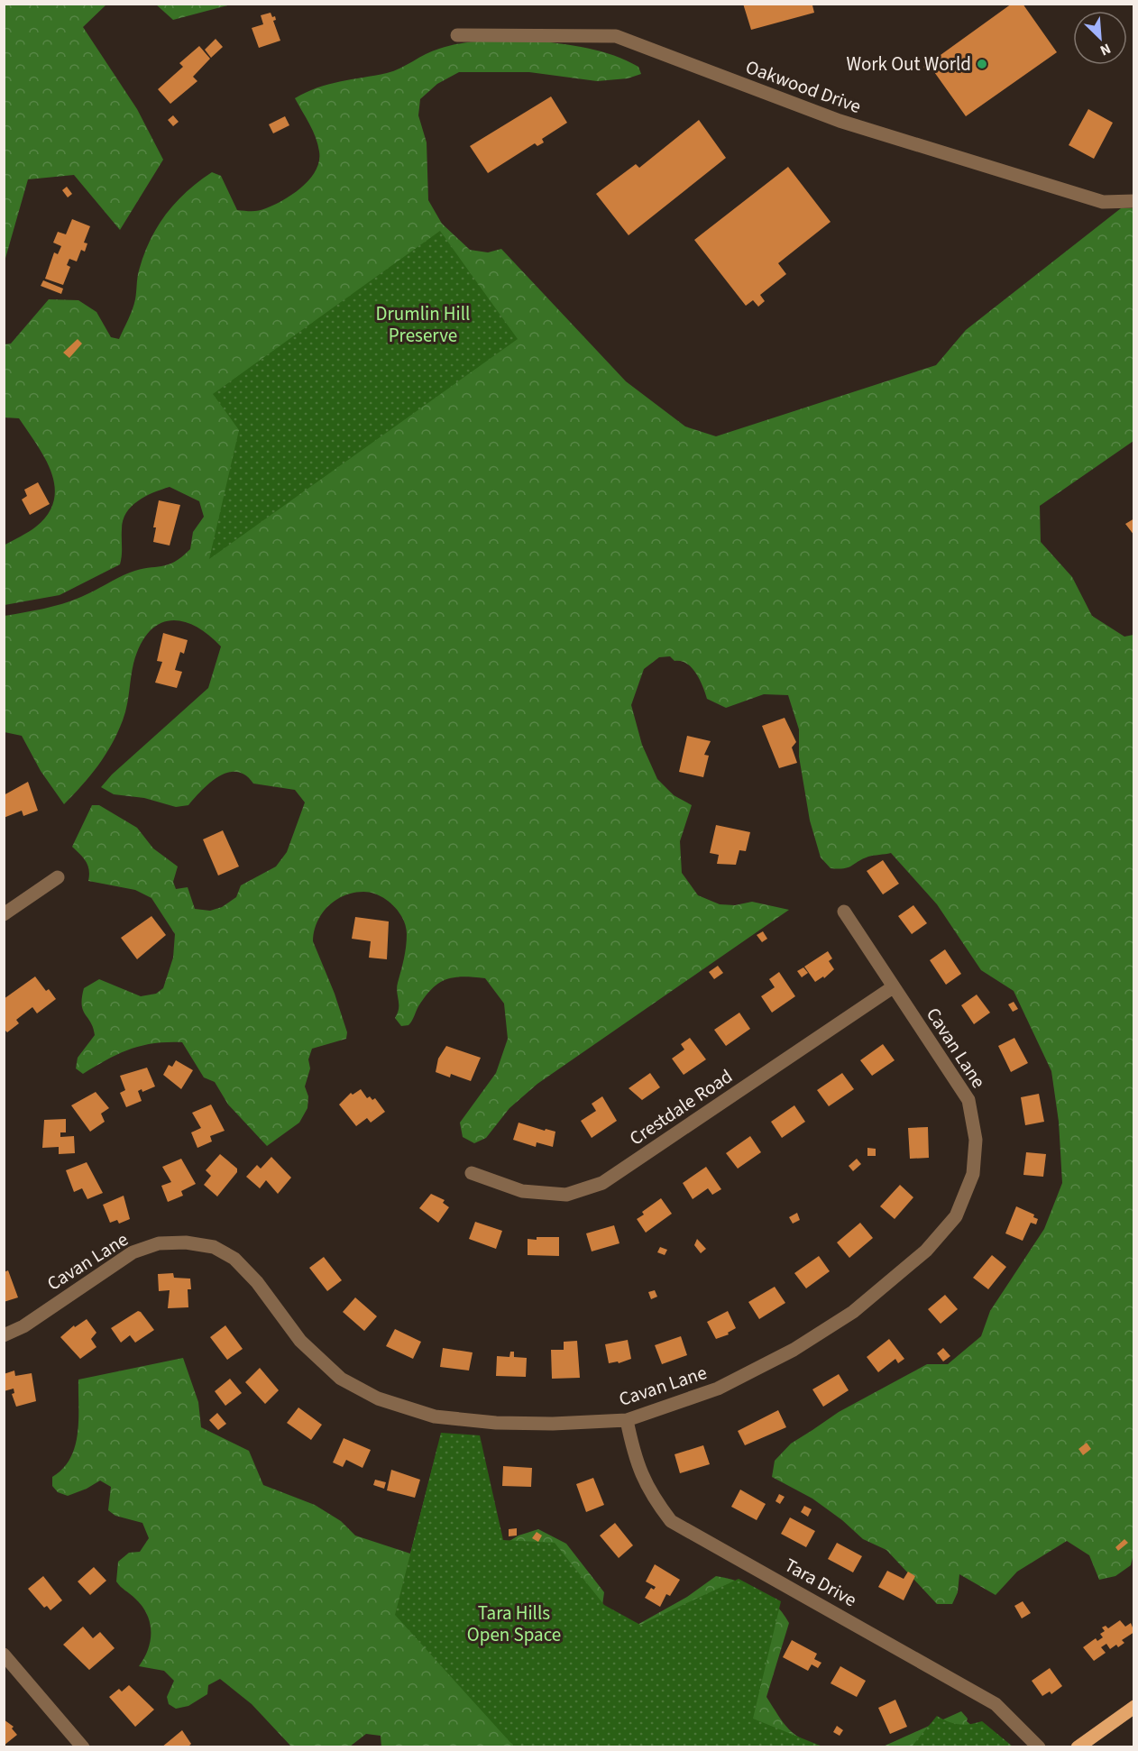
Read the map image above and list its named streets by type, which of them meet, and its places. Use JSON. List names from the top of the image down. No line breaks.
{"streets":{"street":["Oakwood Drive","Cavan Lane","Crestdale Road","Tara Drive"]},"crossings":[["Cavan Lane","Crestdale Road"],["Cavan Lane","Tara Drive"]],"parks":["Drumlin Hill Preserve","Tara Hills Open Space"],"places":["Work Out World"],"north":"bottom right"}
